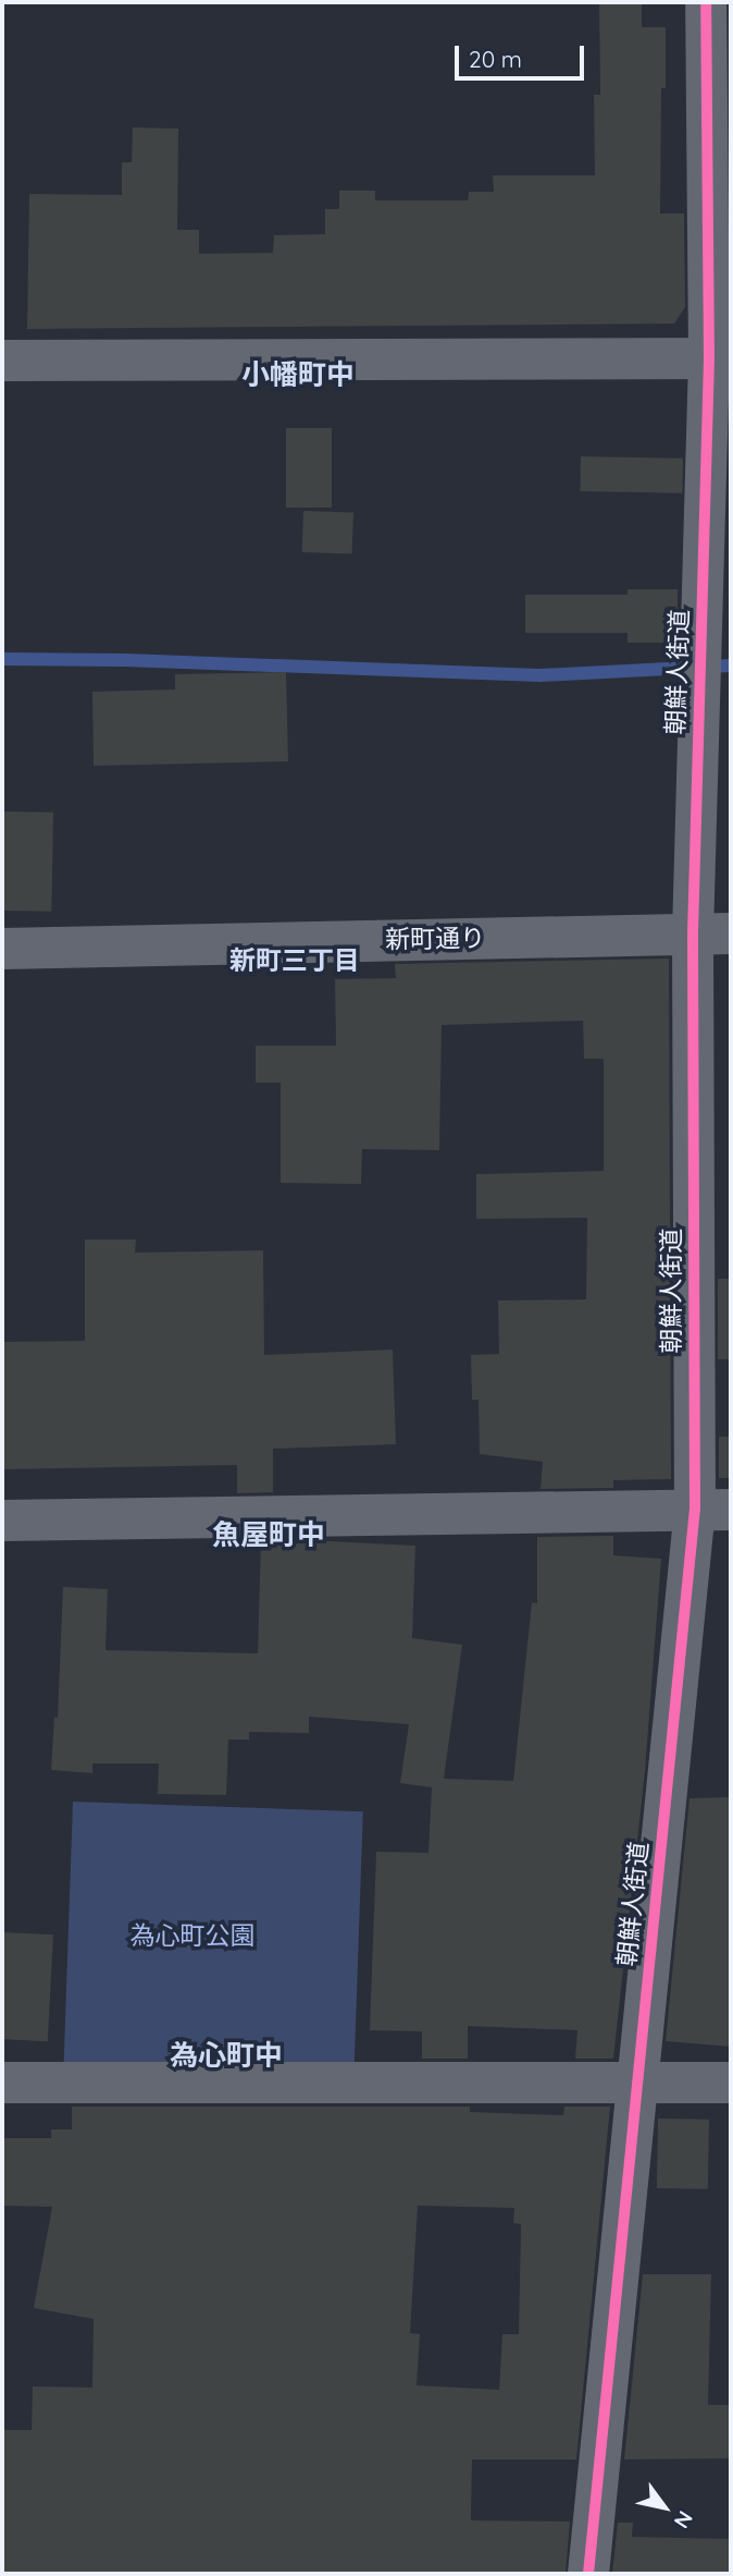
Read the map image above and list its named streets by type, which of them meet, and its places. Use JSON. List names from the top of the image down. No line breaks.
{"streets":{"street":["朝鮮人街道","新町通り"]},"crossings":[["朝鮮人街道","新町通り"]],"districts":["小幡町中","新町三丁目","魚屋町中","為心町中"],"parks":["為心町公園"],"scale_bar":"20 m","north":"bottom right"}
